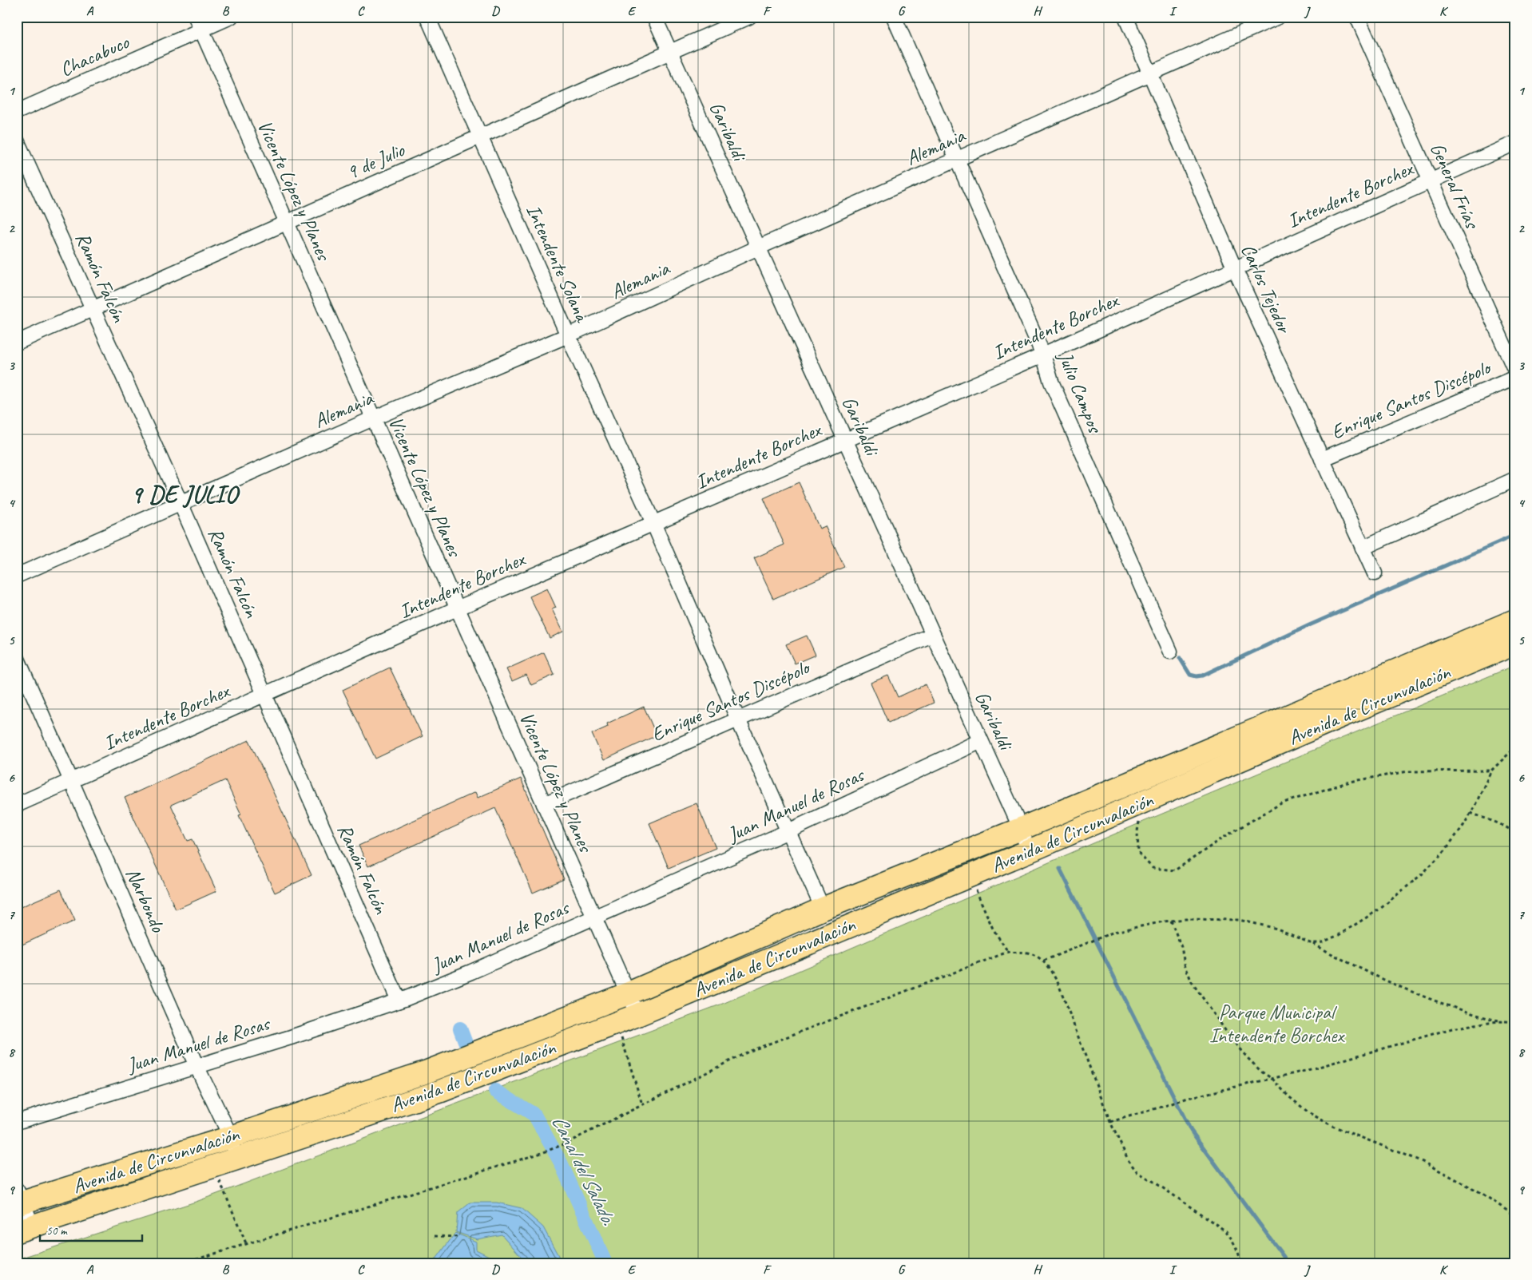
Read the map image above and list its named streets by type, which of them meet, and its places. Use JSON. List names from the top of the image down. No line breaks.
{"streets":{"highway":["Avenida de Circunvalación"],"street":["Chacabuco","Garibaldi","Alemania","9 de Julio","General Frías","Vicente López y Planes","Intendente Borchex","Intendente Solana","Ramón Falcón","Carlos Tejedor","Julio Campos","Enrique Santos Discépolo","Juan Manuel de Rosas","Narbondo"]},"crossings":[["Chacabuco","Vicente López y Planes"],["Garibaldi","Alemania"],["Garibaldi","9 de Julio"],["Garibaldi","Intendente Borchex"],["Garibaldi","Enrique Santos Discépolo"],["Garibaldi","Avenida de Circunvalación"],["Garibaldi","Juan Manuel de Rosas"],["Alemania","Vicente López y Planes"],["Alemania","Intendente Solana"],["Alemania","Ramón Falcón"],["Alemania","Carlos Tejedor"],["Alemania","Julio Campos"],["9 de Julio","Vicente López y Planes"],["9 de Julio","Intendente Solana"],["9 de Julio","Ramón Falcón"],["General Frías","Intendente Borchex"],["Vicente López y Planes","Intendente Borchex"],["Vicente López y Planes","Enrique Santos Discépolo"],["Vicente López y Planes","Avenida de Circunvalación"],["Vicente López y Planes","Juan Manuel de Rosas"],["Intendente Borchex","Intendente Solana"],["Intendente Borchex","Ramón Falcón"],["Intendente Borchex","Carlos Tejedor"],["Intendente Borchex","Julio Campos"],["Intendente Borchex","Narbondo"],["Intendente Solana","Enrique Santos Discépolo"],["Intendente Solana","Avenida de Circunvalación"],["Intendente Solana","Juan Manuel de Rosas"],["Ramón Falcón","Juan Manuel de Rosas"],["Carlos Tejedor","Enrique Santos Discépolo"],["Avenida de Circunvalación","Narbondo"],["Juan Manuel de Rosas","Narbondo"]],"districts":["9 DE JULIO"],"water":["Canal del Salado."],"parks":["Parque Municipal Intendente Borchex"],"scale_bar":"50 m","grid":{"columns":["A","B","C","D","E","F","G","H","I","J","K"],"rows":["1","2","3","4","5","6","7","8","9"]}}
